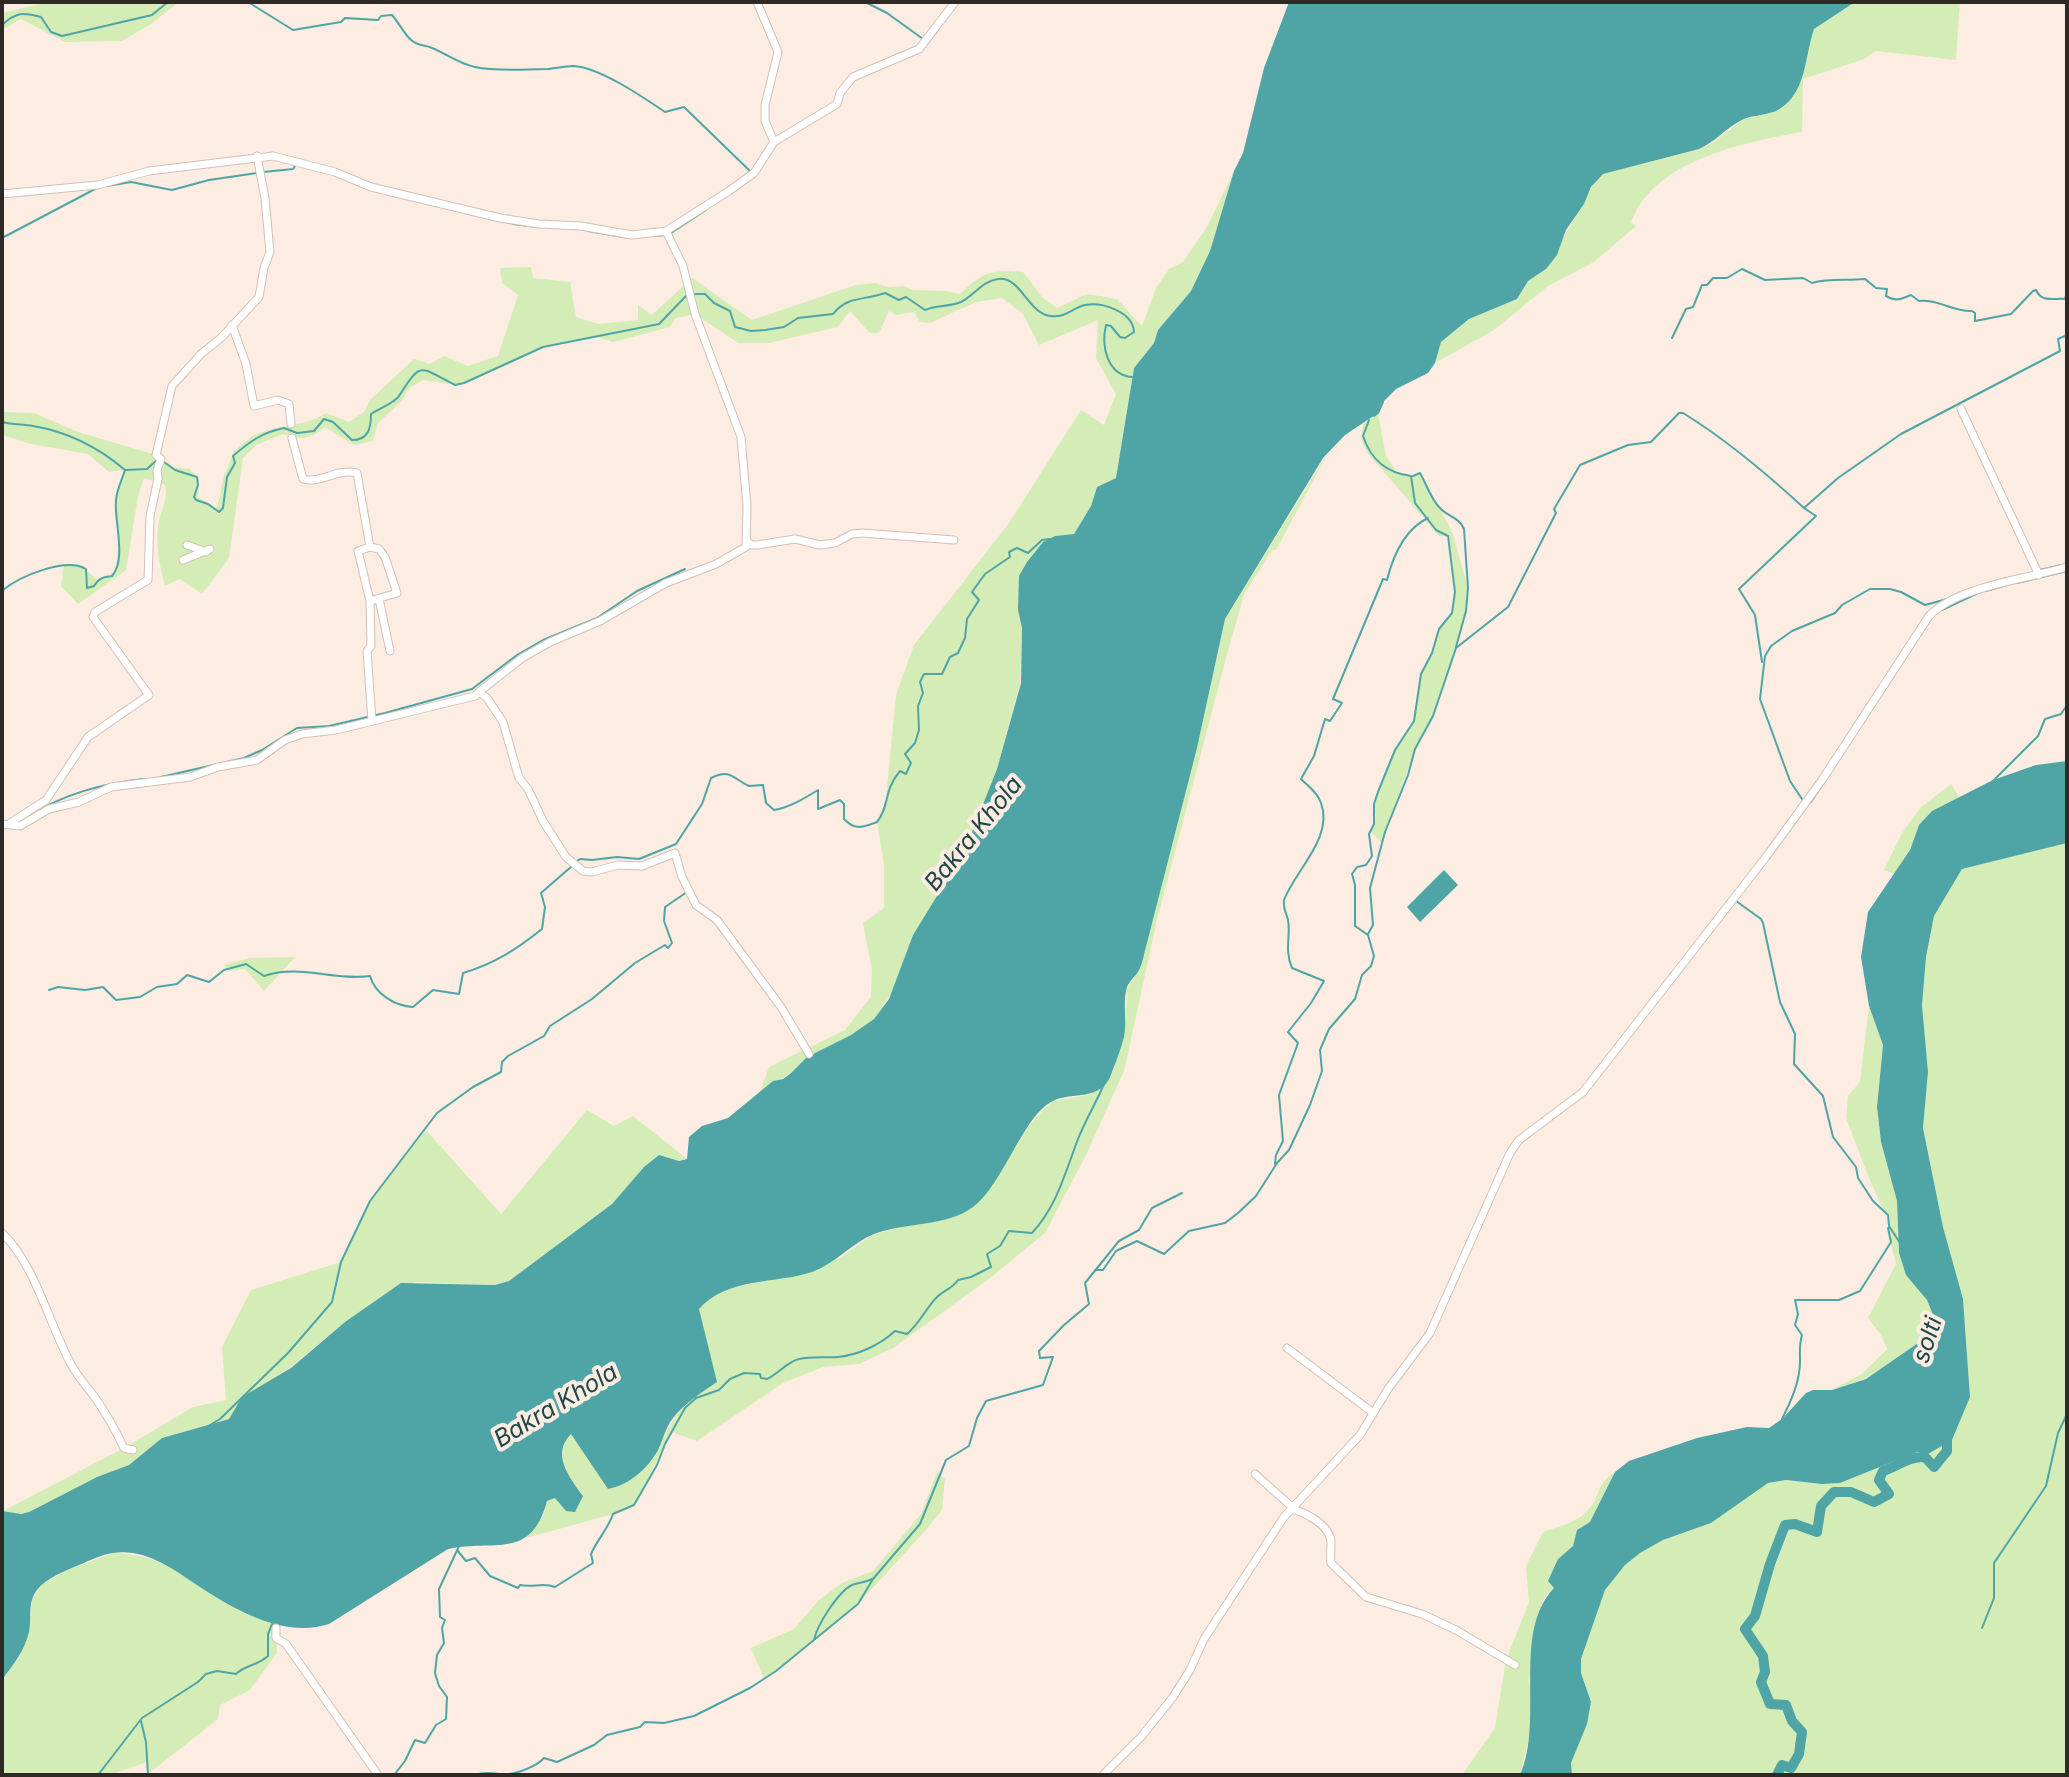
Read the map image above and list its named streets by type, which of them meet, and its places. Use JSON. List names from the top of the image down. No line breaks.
{"water":["Bakra Khola","solti"]}
